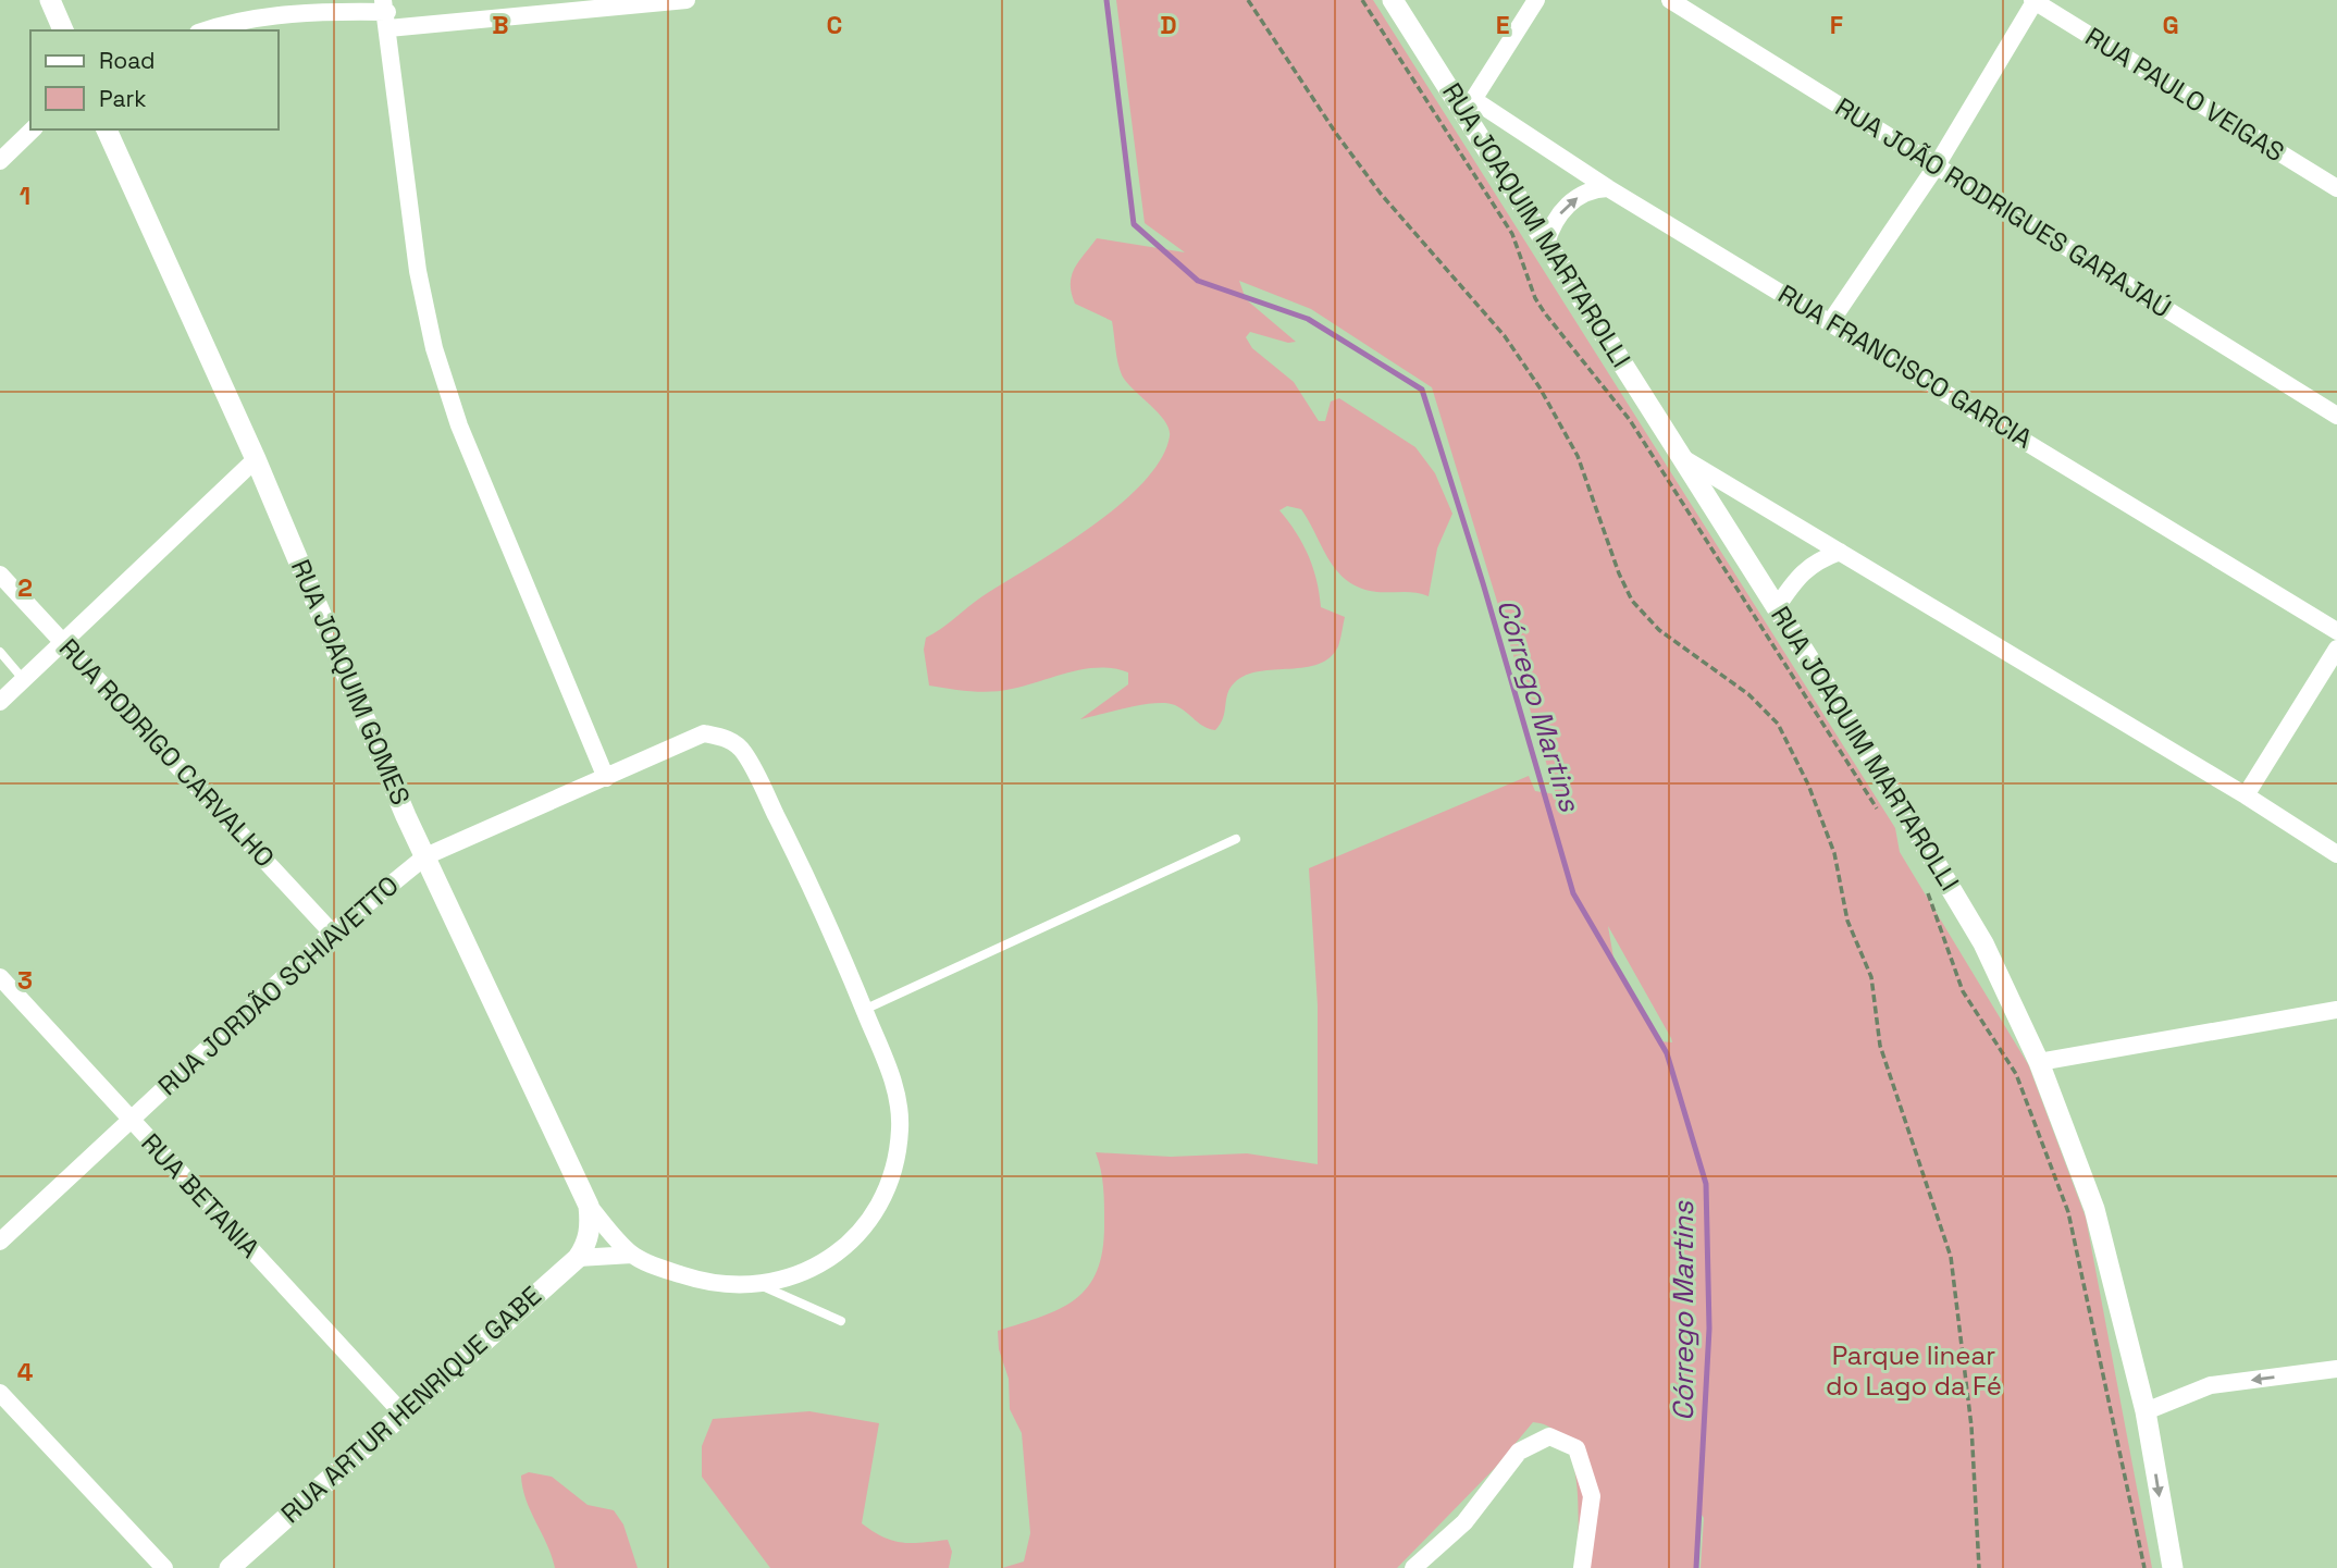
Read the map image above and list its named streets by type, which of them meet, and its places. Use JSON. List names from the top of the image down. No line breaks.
{"streets":{"street":["RUA PAULO VEIGAS","RUA JOÃO RODRIGUES GARAJAÚ","RUA JOAQUIM MARTAROLLI","RUA FRANCISCO GARCIA","RUA JOAQUIM GOMES","RUA RODRIGO CARVALHO","RUA JORDÃO SCHIAVETTO","RUA BETANIA","RUA ARTUR HENRIQUE GABE"]},"crossings":[["RUA JOAQUIM MARTAROLLI","RUA FRANCISCO GARCIA"],["RUA JOAQUIM GOMES","RUA JORDÃO SCHIAVETTO"],["RUA JOAQUIM GOMES","RUA ARTUR HENRIQUE GABE"],["RUA RODRIGO CARVALHO","RUA JORDÃO SCHIAVETTO"],["RUA JORDÃO SCHIAVETTO","RUA BETANIA"],["RUA BETANIA","RUA ARTUR HENRIQUE GABE"]],"water":["Córrego Martins"],"parks":["Parque linear do Lago da Fé"],"legend":["Road","Park"],"grid":{"columns":["B","C","D","E","F","G"],"rows":["1","2","3","4"]}}
